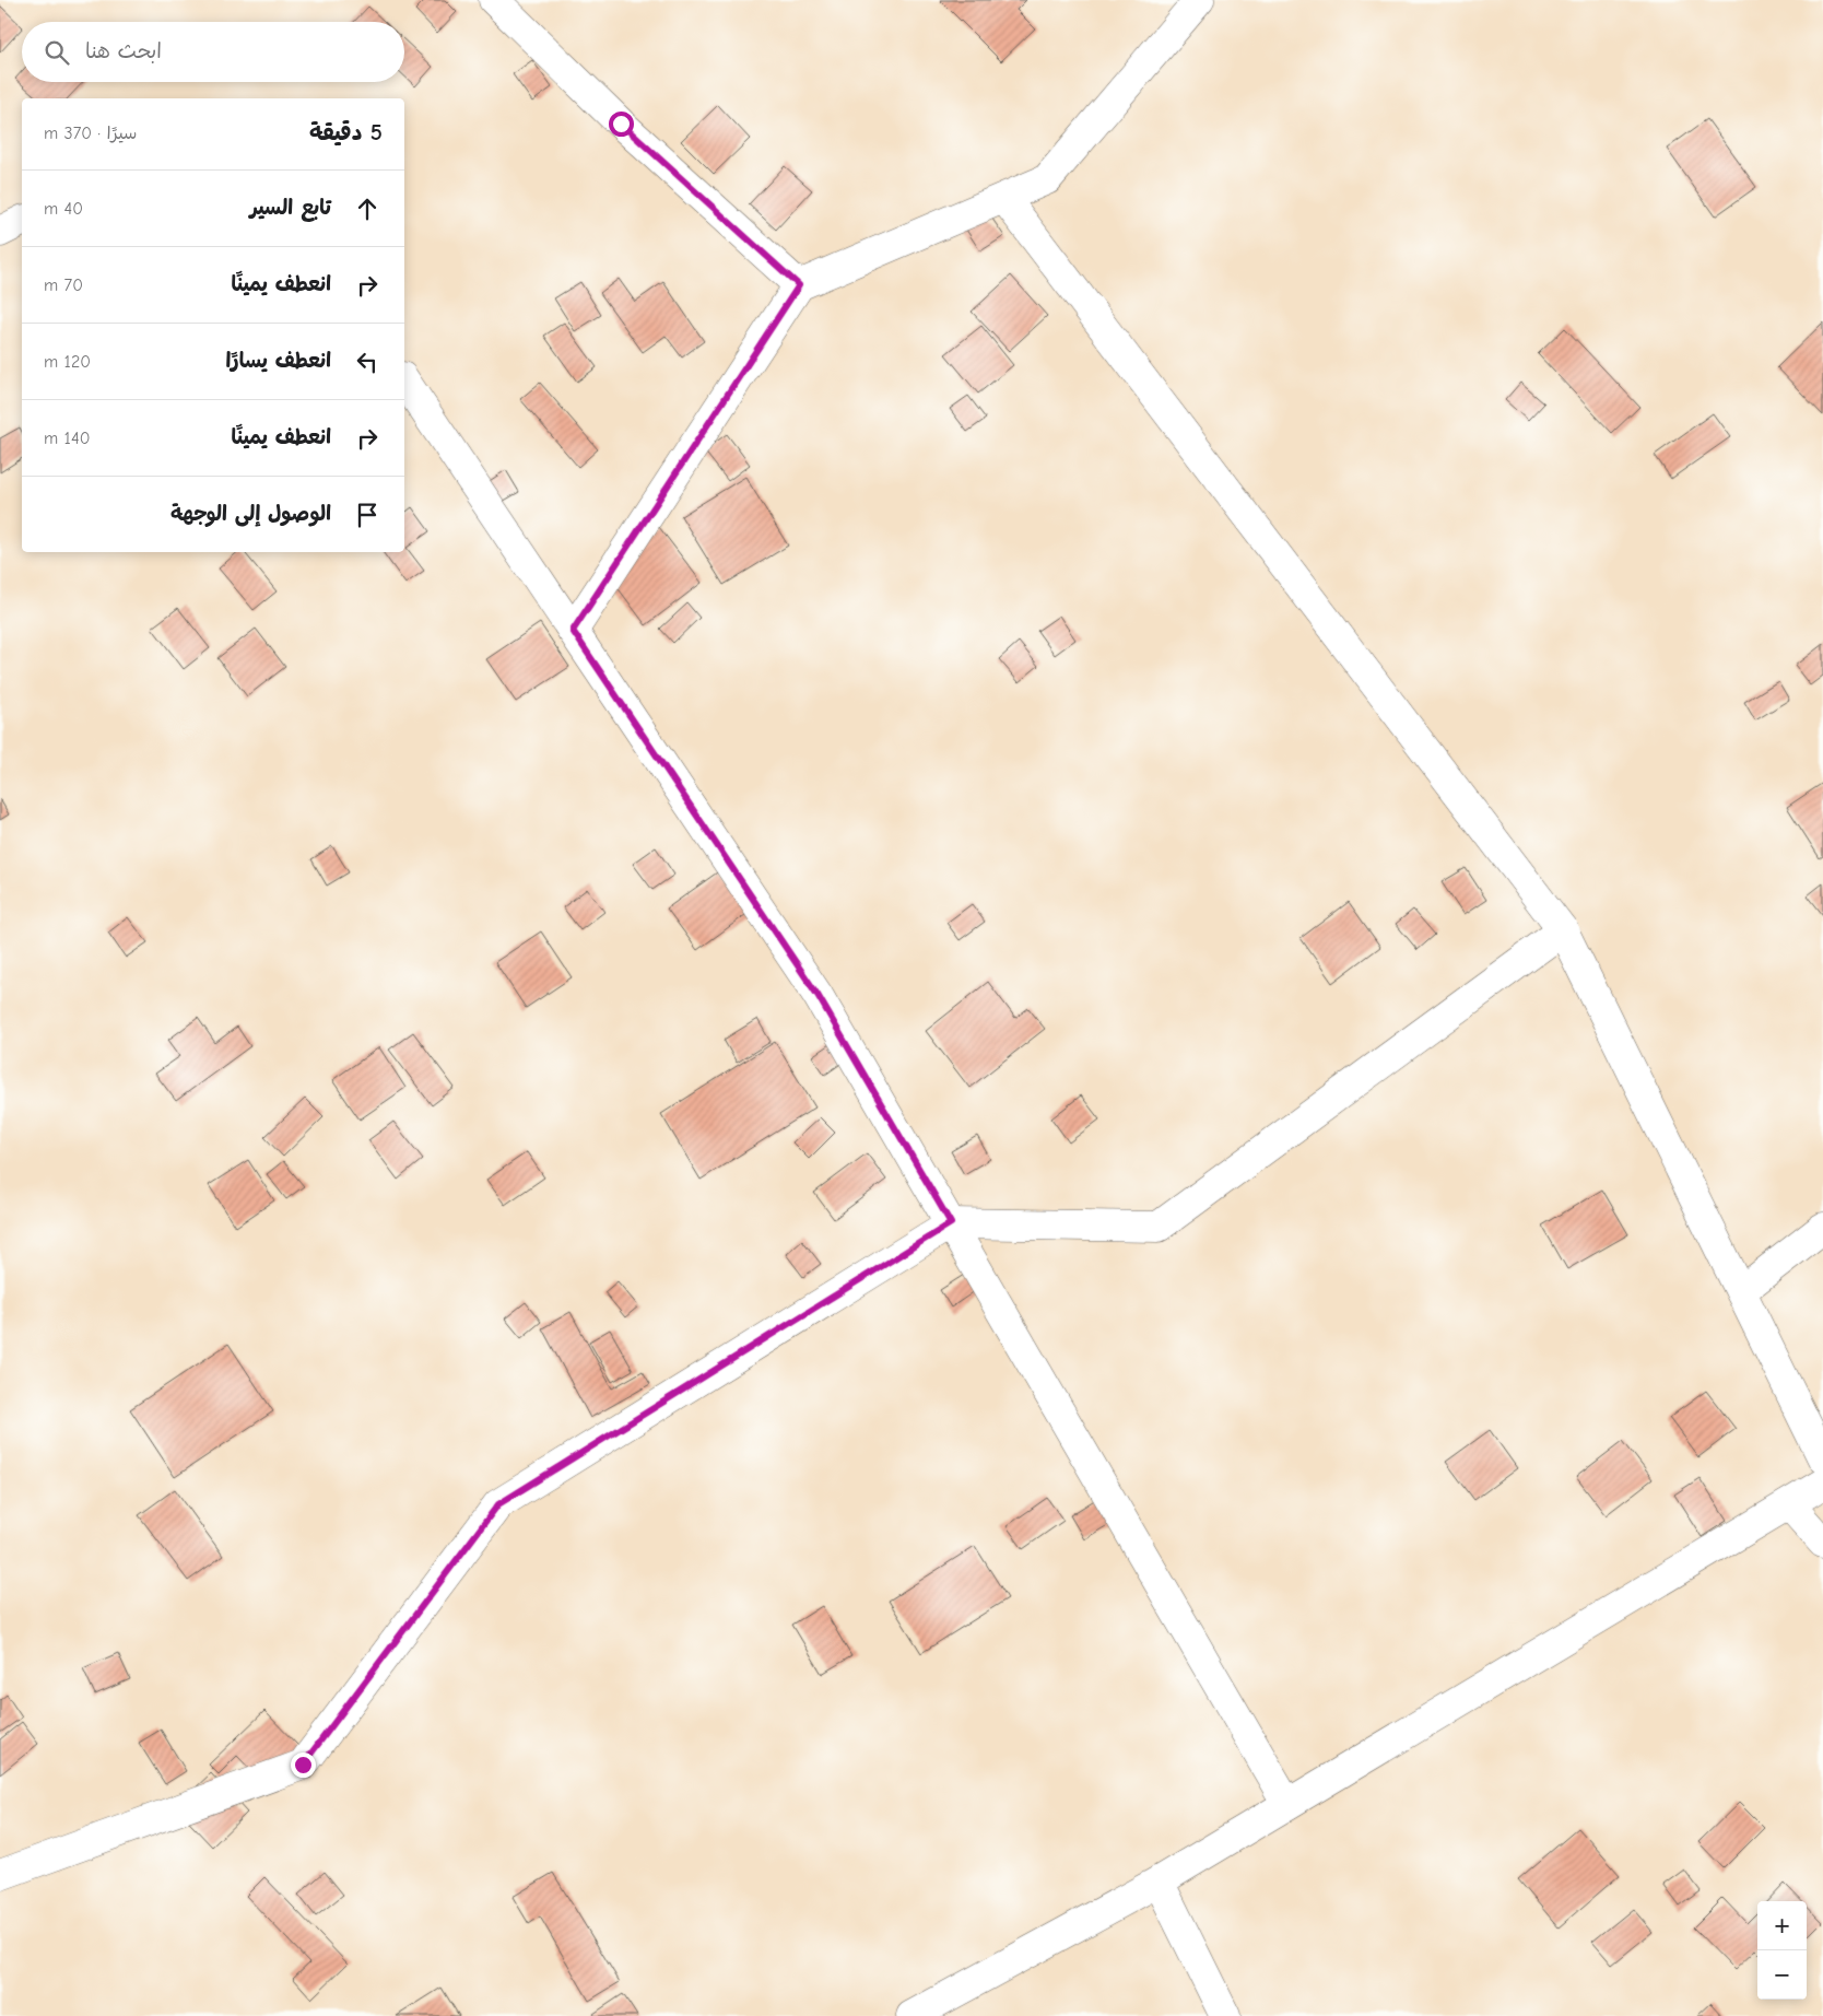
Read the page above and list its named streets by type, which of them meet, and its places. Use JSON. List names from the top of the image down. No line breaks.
{"page":{"search":"ابحث هنا","heading":["5 دقيقة","سيرًا · 370 m"],"list":[["تابع السير","40 m"],["انعطف يمينًا","70 m"],["انعطف يسارًا","120 m"],["انعطف يمينًا","140 m"],"الوصول إلى الوجهة"],"map_buttons":["+","−"]}}
